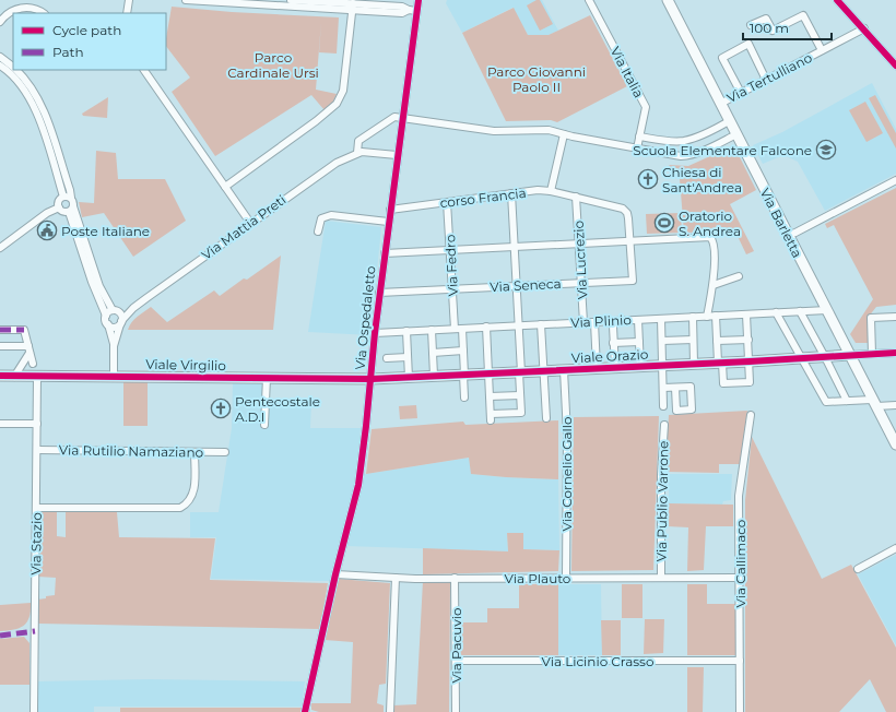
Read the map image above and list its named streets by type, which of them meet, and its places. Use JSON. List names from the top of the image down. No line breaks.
{"streets":{"street":["Via Italia","Via Tertulliano","corso Francia","Via Barletta","Via Mattia Preti","Via Lucrezio","Via Fedro","Via Seneca","Via Ospedaletto","Via Plinio","Viale Orazio","Viale Virgilio","Via Rutilio Namaziano","Via Cornelio Gallo","Via Publio Varrone","Via Stazio","Via Callimaco","Via Plauto","Via Pacuvio","Via Licinio Crasso"]},"crossings":[["Via Tertulliano","Via Barletta"],["corso Francia","Via Lucrezio"],["corso Francia","Via Fedro"],["corso Francia","Via Seneca"],["corso Francia","Via Ospedaletto"],["Via Barletta","Via Plinio"],["Via Barletta","Viale Orazio"],["Via Mattia Preti","Via Ospedaletto"],["Via Lucrezio","Via Seneca"],["Via Lucrezio","Via Plinio"],["Via Fedro","Via Seneca"],["Via Fedro","Via Plinio"],["Via Fedro","Viale Orazio"],["Via Seneca","Via Ospedaletto"],["Via Ospedaletto","Via Plinio"],["Via Ospedaletto","Viale Orazio"],["Via Ospedaletto","Viale Virgilio"],["Via Ospedaletto","Via Plauto"],["Viale Orazio","Viale Virgilio"],["Viale Orazio","Via Cornelio Gallo"],["Viale Virgilio","Via Stazio"],["Via Rutilio Namaziano","Via Stazio"],["Via Cornelio Gallo","Via Plauto"],["Via Publio Varrone","Via Plauto"],["Via Callimaco","Via Plauto"],["Via Callimaco","Via Licinio Crasso"],["Via Plauto","Via Pacuvio"],["Via Pacuvio","Via Licinio Crasso"]],"parks":["Parco Cardinale Ursi","Parco Giovanni Paolo II"],"places":{"school or university":["Scuola Elementare Falcone"],"church":["Chiesa di Sant'Andrea","Pentecostale A.D.I"],"sports":["Oratorio S. Andrea"],"public building":["Poste Italiane"]},"legend":["Cycle path","Path"],"scale_bar":"100 m"}
